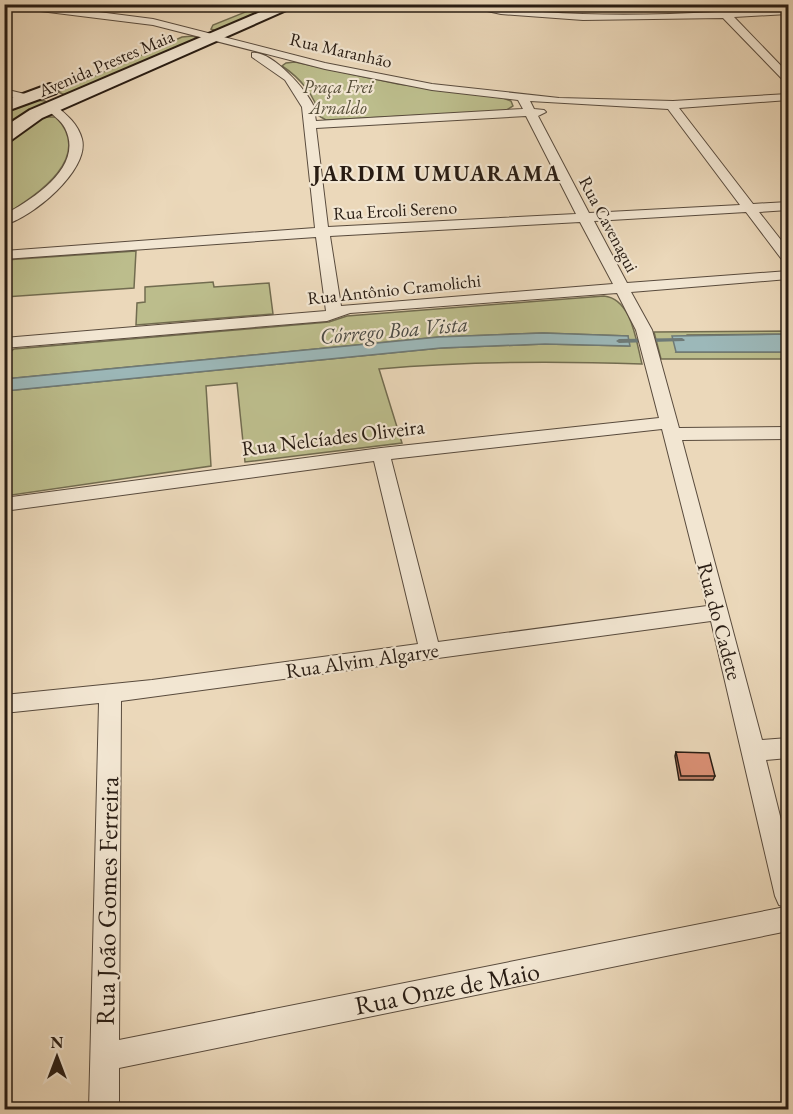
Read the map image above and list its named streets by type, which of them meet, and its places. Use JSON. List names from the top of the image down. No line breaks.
{"streets":{"street":["Rua Maranhão","Avenida Prestes Maia","Rua Ercoli Sereno","Rua Cavenagui","Rua Antônio Cramolichi","Rua Nelcíades Oliveira","Rua do Cadete","Rua Alvim Algarve","Rua João Gomes Ferreira","Rua Onze de Maio"]},"crossings":[["Rua Maranhão","Avenida Prestes Maia"],["Rua Maranhão","Rua Cavenagui"],["Rua Ercoli Sereno","Rua Cavenagui"],["Rua Cavenagui","Rua Antônio Cramolichi"],["Rua Cavenagui","Rua do Cadete"],["Rua Nelcíades Oliveira","Rua do Cadete"],["Rua do Cadete","Rua Alvim Algarve"],["Rua Alvim Algarve","Rua João Gomes Ferreira"],["Rua João Gomes Ferreira","Rua Onze de Maio"]],"districts":["JARDIM UMUARAMA"],"water":["Córrego Boa Vista"],"parks":["Praça Frei Arnaldo"],"north":"top"}
